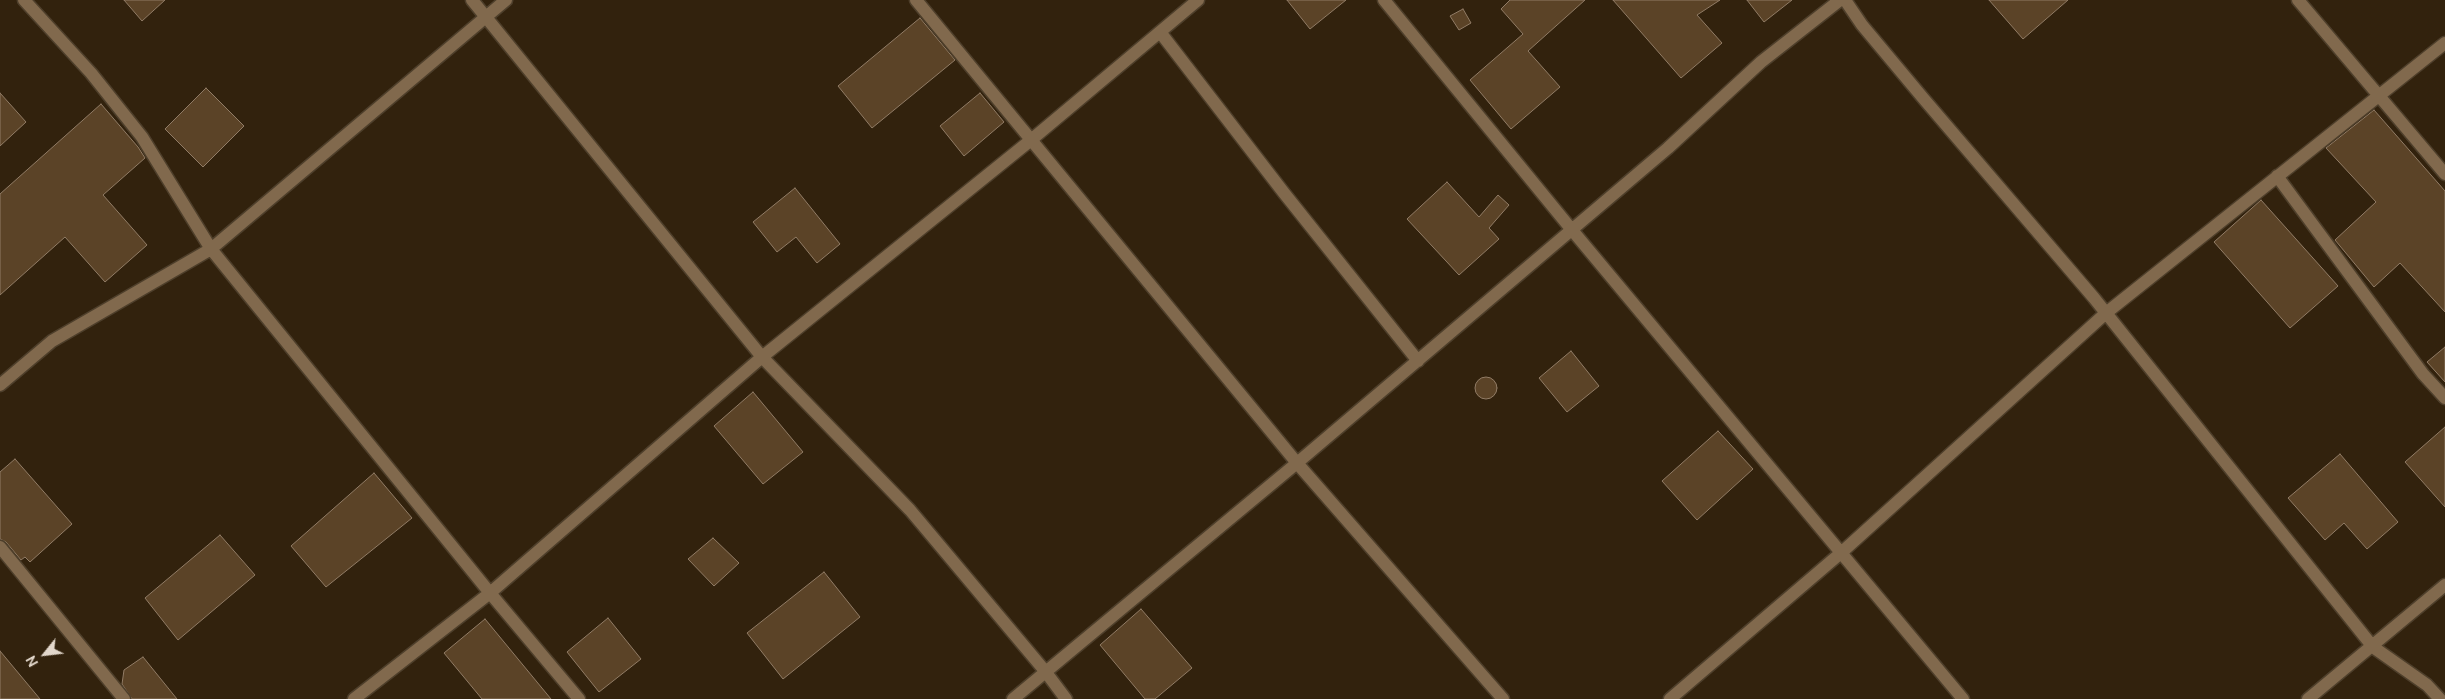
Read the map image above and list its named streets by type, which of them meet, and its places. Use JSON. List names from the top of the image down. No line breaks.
{"north":"bottom left"}
